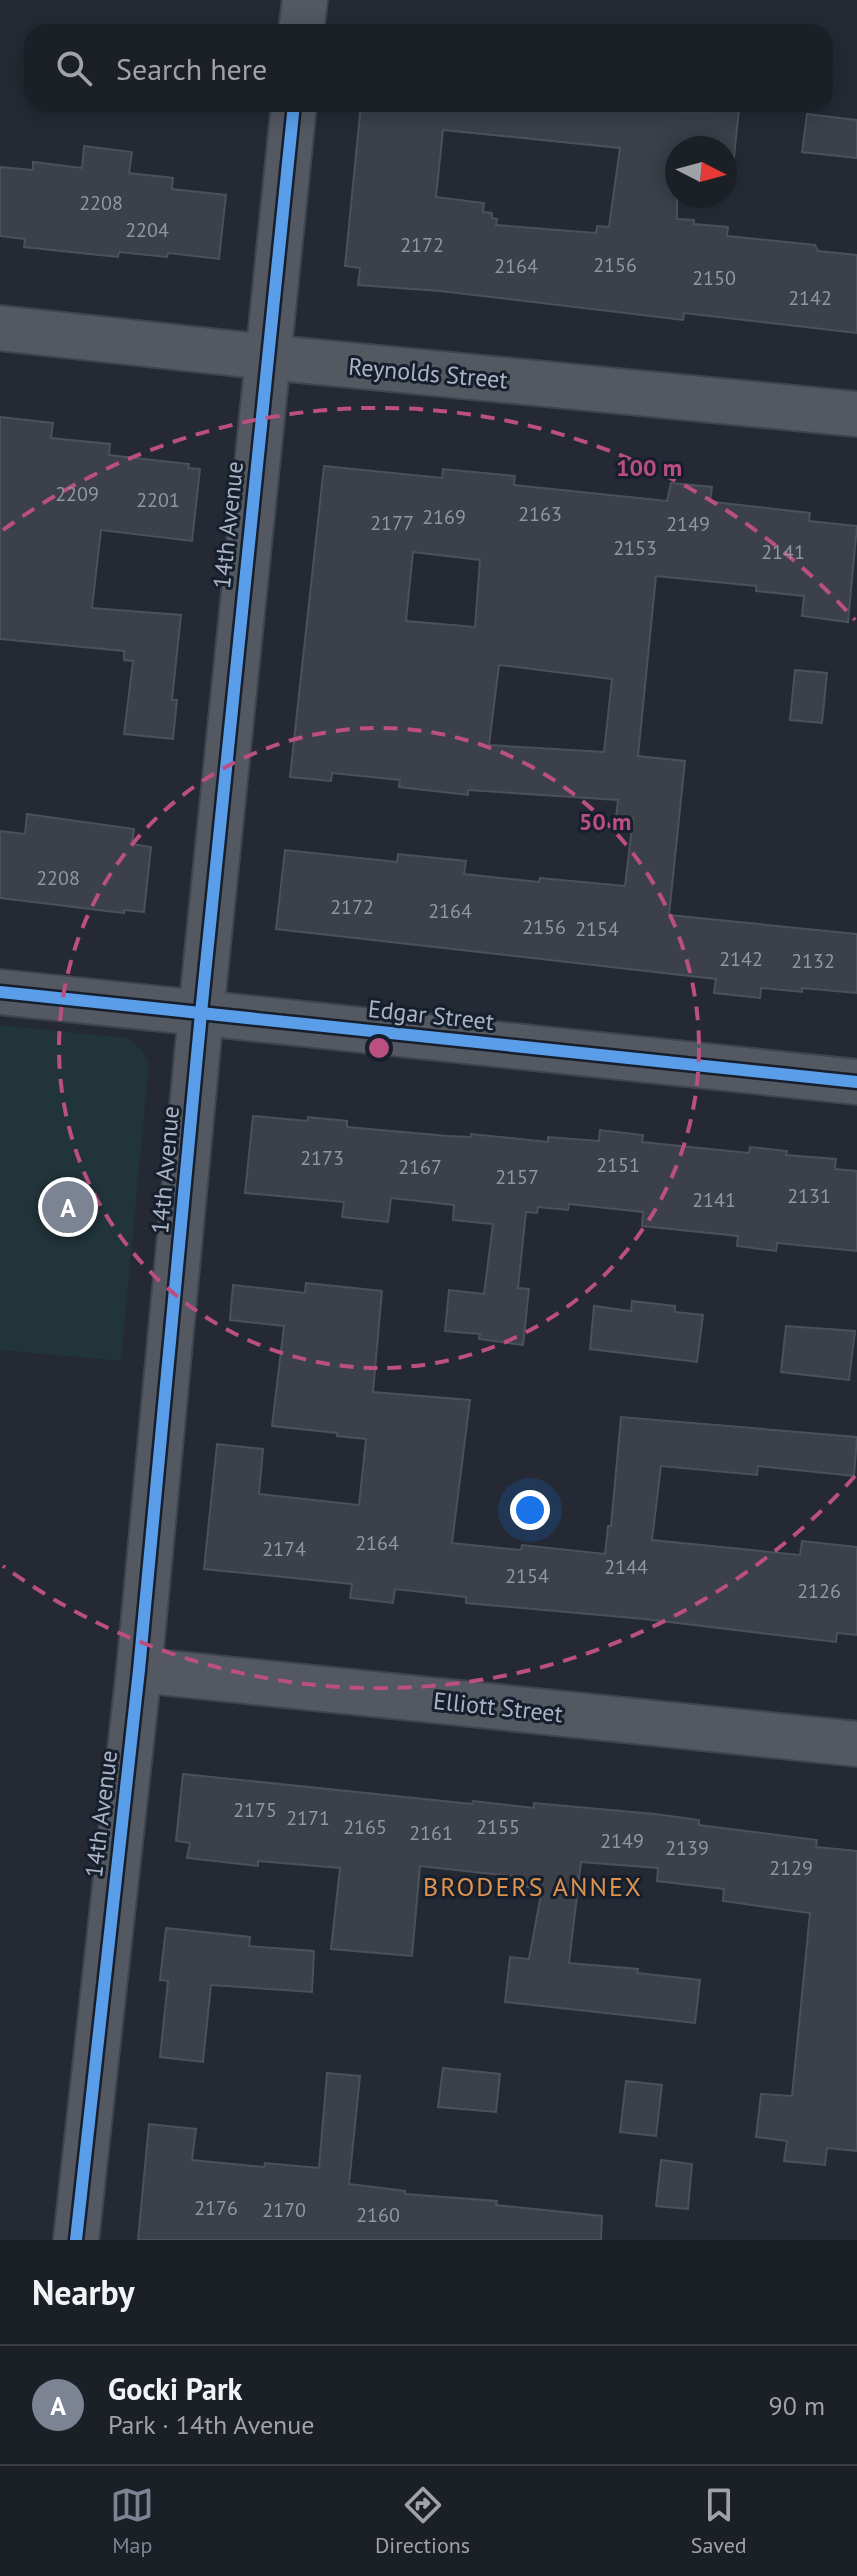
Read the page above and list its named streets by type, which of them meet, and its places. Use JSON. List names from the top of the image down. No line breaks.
{"streets":{"street":["Reynolds Street","14th Avenue","Edgar Street","Elliott Street"]},"crossings":[["Reynolds Street","14th Avenue"],["14th Avenue","Edgar Street"],["14th Avenue","Elliott Street"]],"districts":["BRODERS ANNEX"],"house_numbers":["2208","2204","2172","2156","2164","2150","2142","2209","2201","2163","2169","2177","2149","2153","2141","2208","2172","2164","2156","2154","2142","2132","2173","2151","2167","2157","2131","2141","2164","2174","2144","2154","2126","2175","2171","2165","2155","2161","2149","2139","2129","2176","2170","2160"],"north":"right","page":{"search":"Search here","pins":"A","heading":"Nearby","list":[{"mark":"A","name":"Gocki Park","note":"Park · 14th Avenue","value":"90 m"}],"nav":["Map","Directions","Saved"]},"rings":["100 m","50 m"]}
